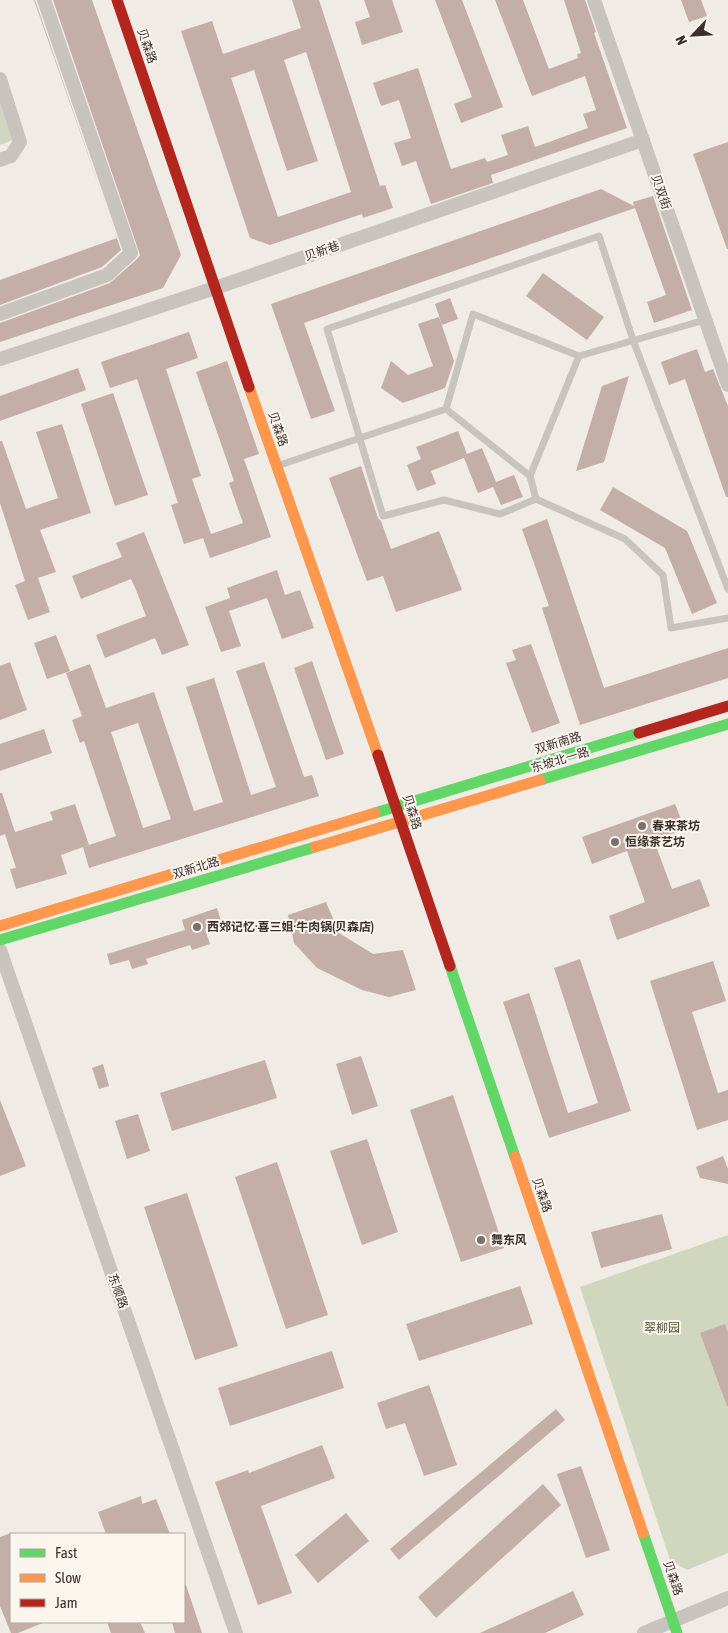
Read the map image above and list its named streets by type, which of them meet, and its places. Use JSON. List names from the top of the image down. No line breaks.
{"streets":{"street":["贝森路","贝双街","贝新巷","双新南路","东坡北一路","双新北路","东顺路"]},"crossings":[["贝森路","贝新巷"],["贝森路","双新南路"],["贝森路","东坡北一路"],["贝森路","双新北路"],["贝双街","贝新巷"],["双新南路","双新北路"],["东坡北一路","双新北路"]],"parks":["翠柳园"],"places":["春来茶坊","恒缘茶艺坊","西郊记忆·喜三姐·牛肉锅(贝森店)","舞东风"],"legend":["Fast","Slow","Jam"],"north":"bottom left"}
